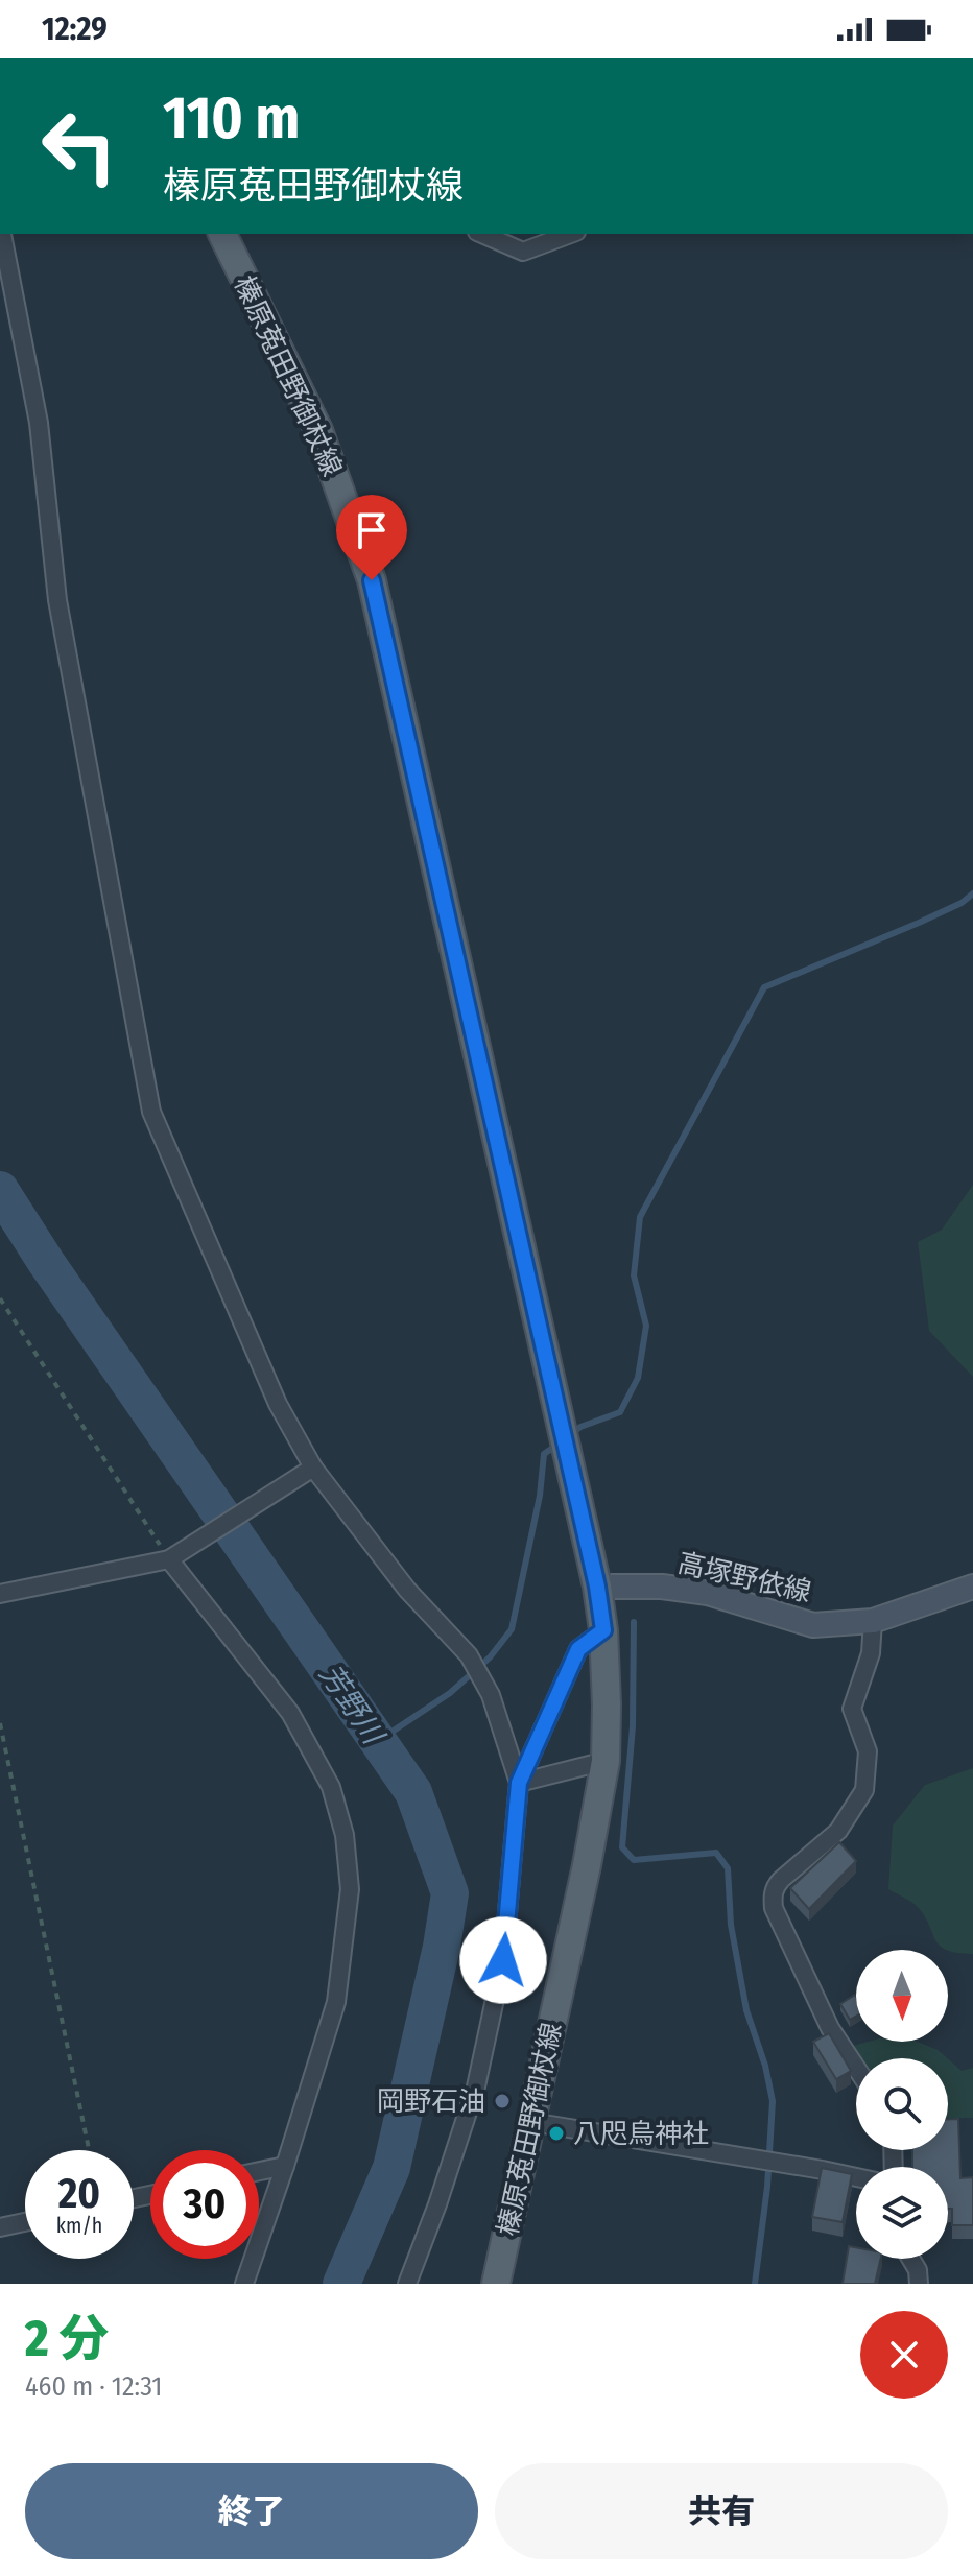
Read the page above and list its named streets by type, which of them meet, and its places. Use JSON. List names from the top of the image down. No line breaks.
{"streets":{"main road":["榛原菟田野御杖線","高塚野依線"]},"crossings":[["榛原菟田野御杖線","高塚野依線"]],"water":["芳野川"],"places":["岡野石油","八咫烏神社"],"north":"bottom","page":{"status":"12:29","turn":["110 m","榛原菟田野御杖線"],"speed":"20 km/h","limit":"30","heading":["2 分","460 m · 12:31"],"buttons":["終了","共有"]}}
